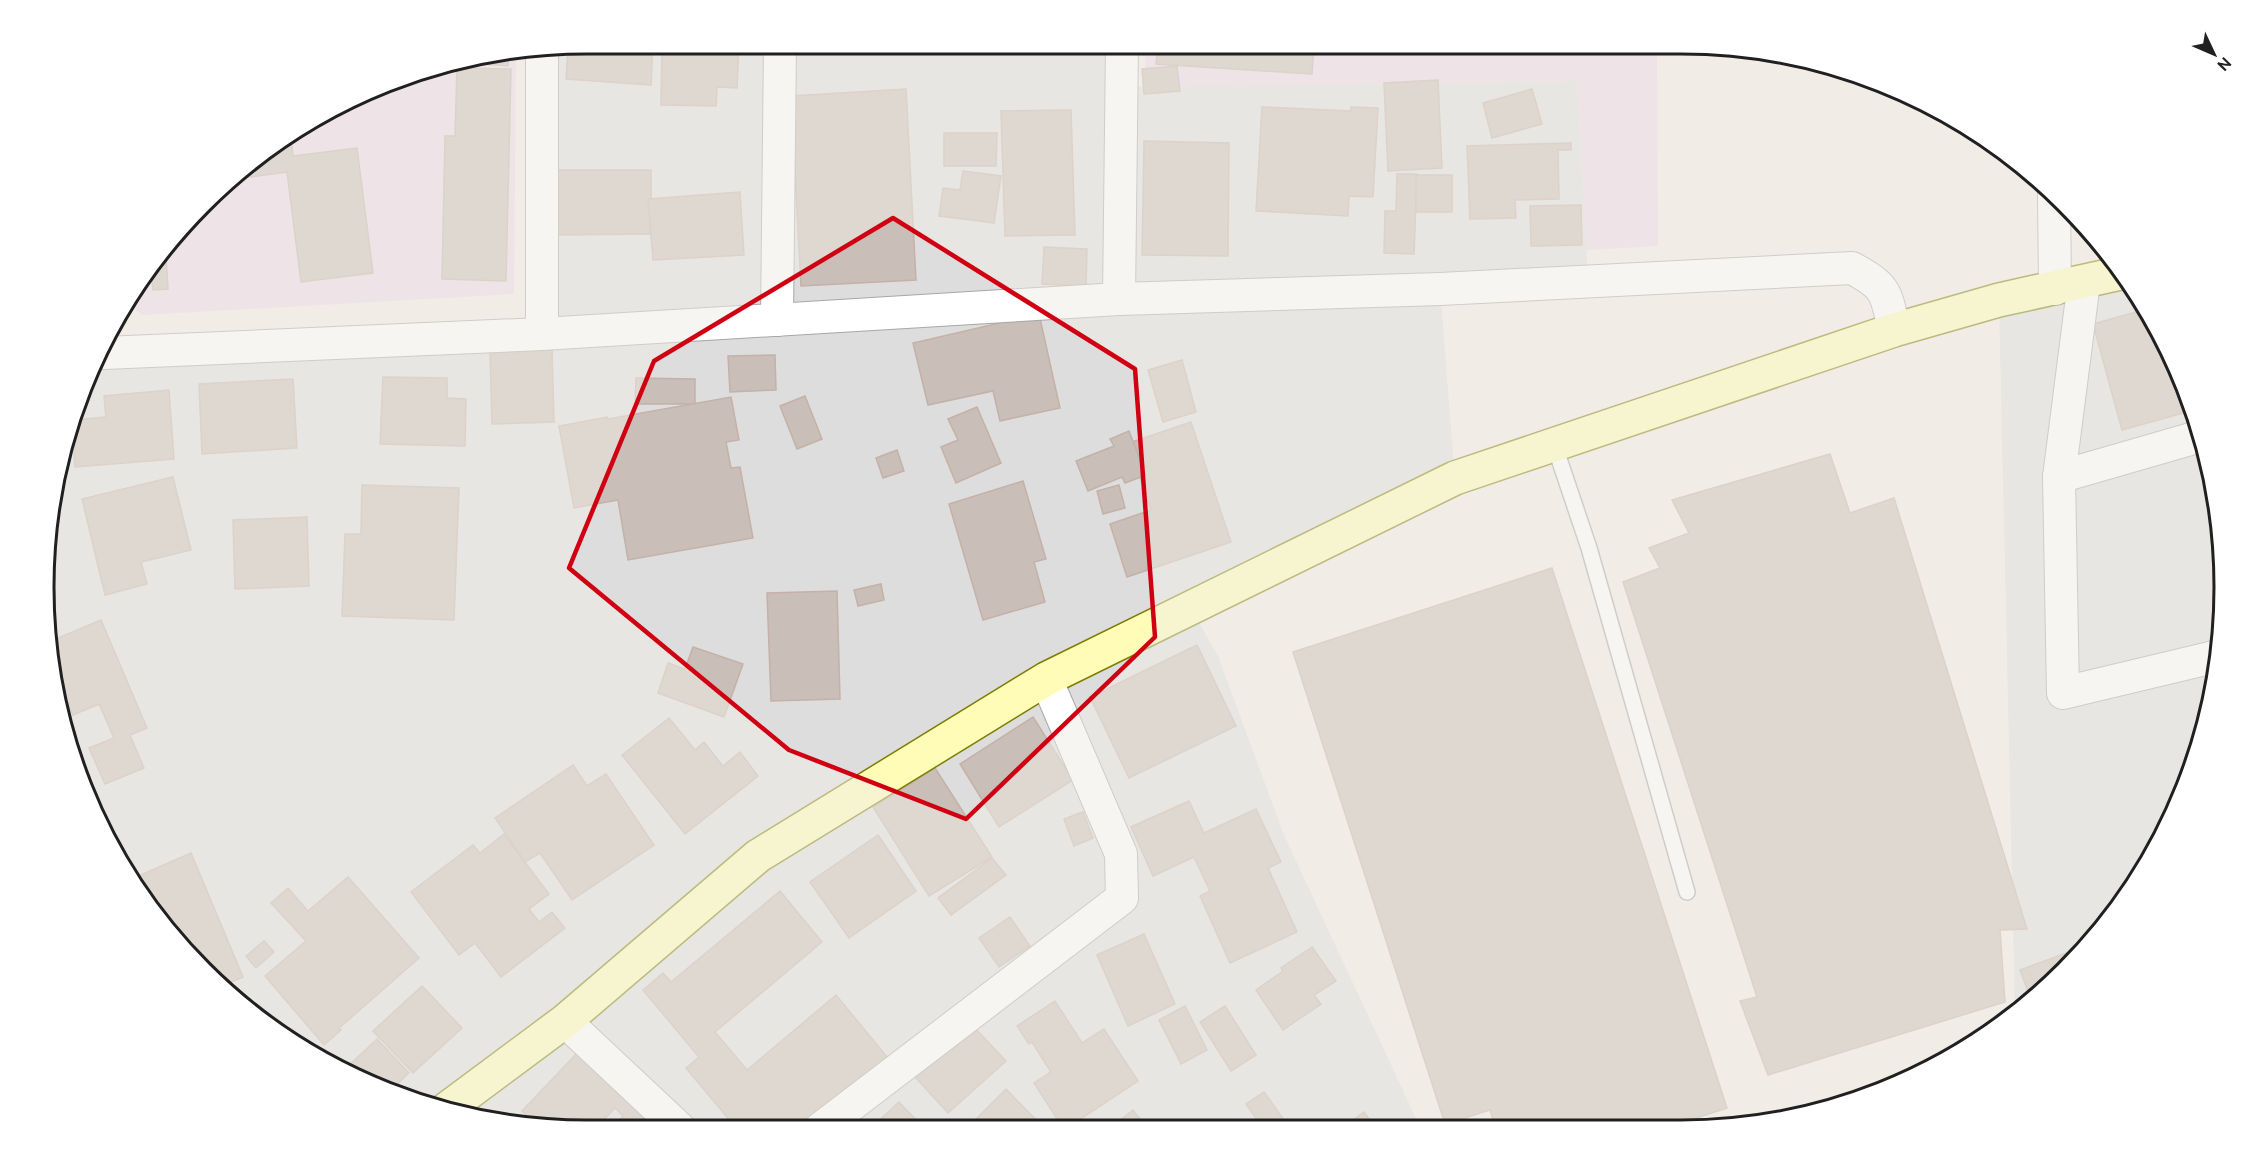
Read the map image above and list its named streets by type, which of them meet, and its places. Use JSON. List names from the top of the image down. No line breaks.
{"north":"bottom right"}
